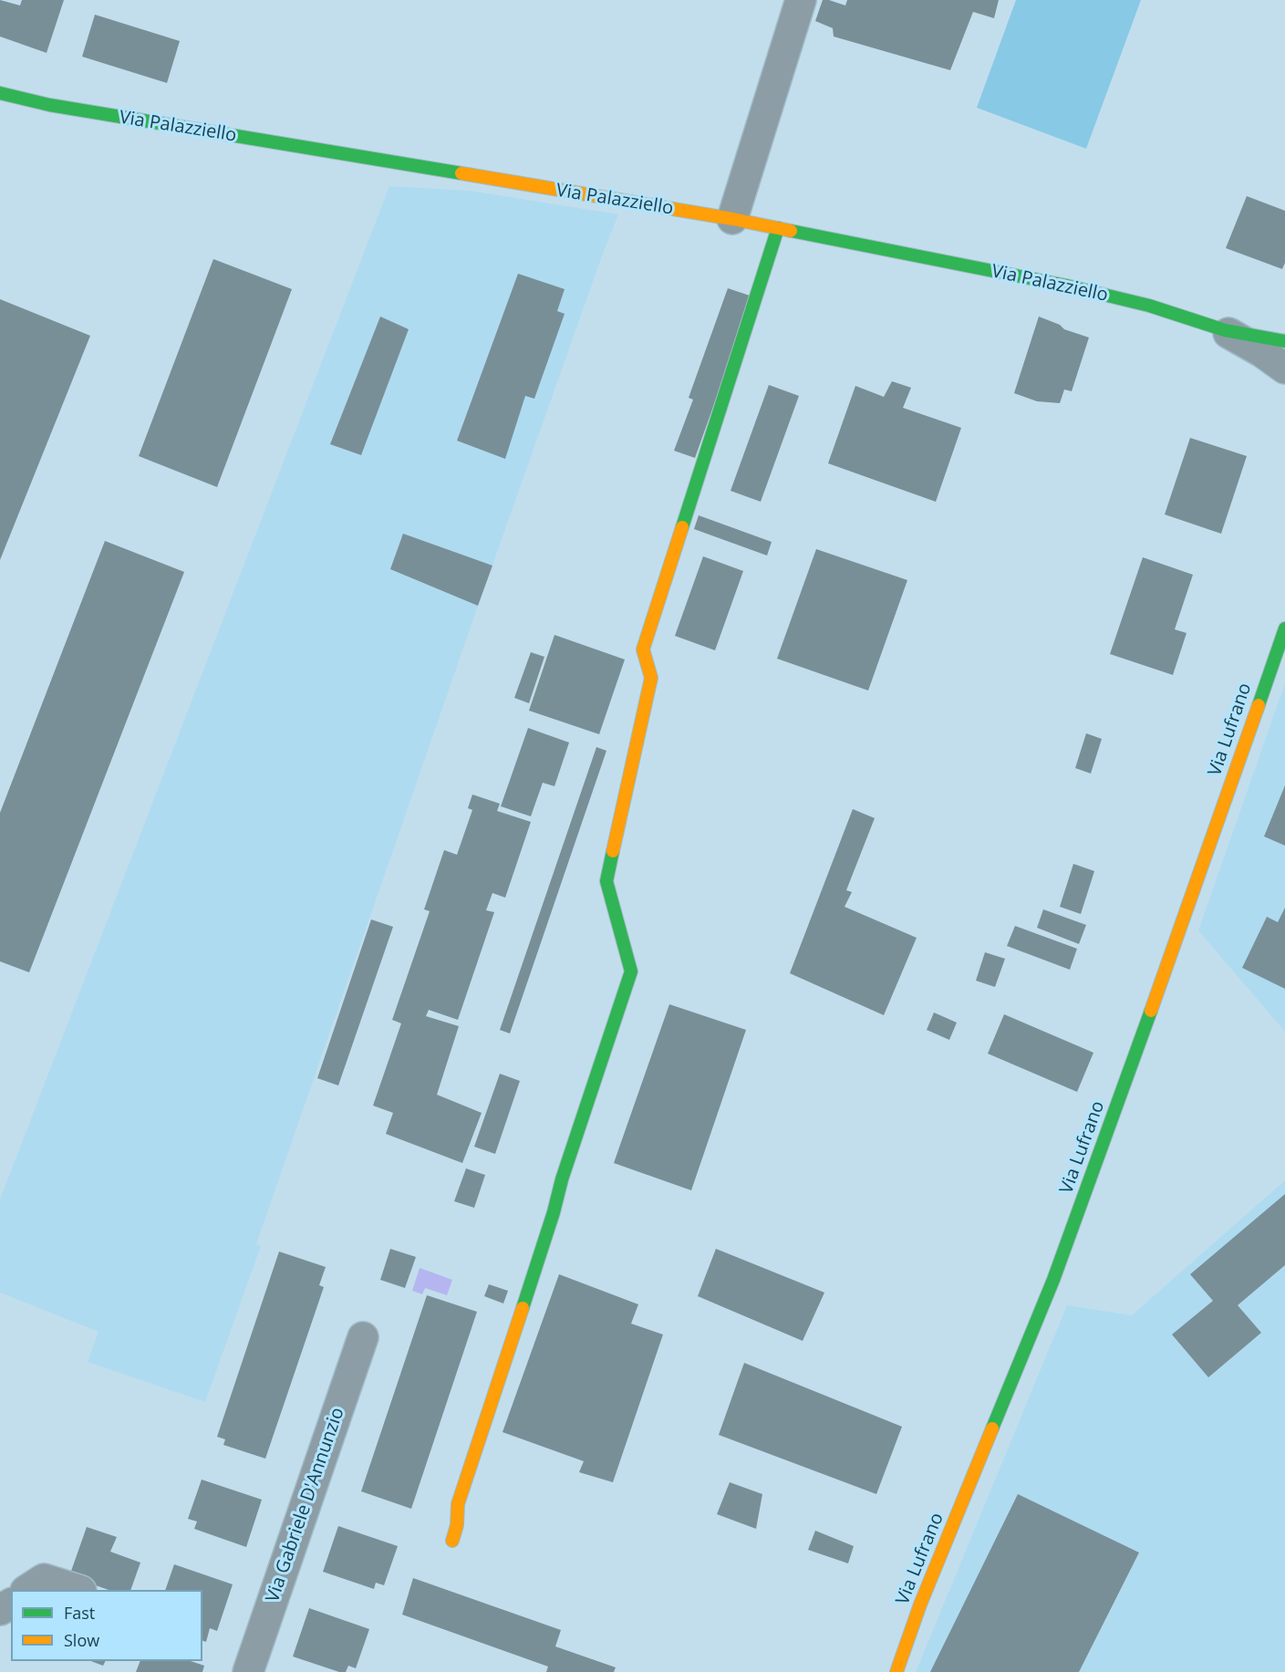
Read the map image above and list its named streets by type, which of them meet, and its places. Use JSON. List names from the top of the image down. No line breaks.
{"streets":{"street":["Via Palazziello","Via Lufrano","Via Gabriele D'Annunzio"]},"legend":["Fast","Slow"]}
